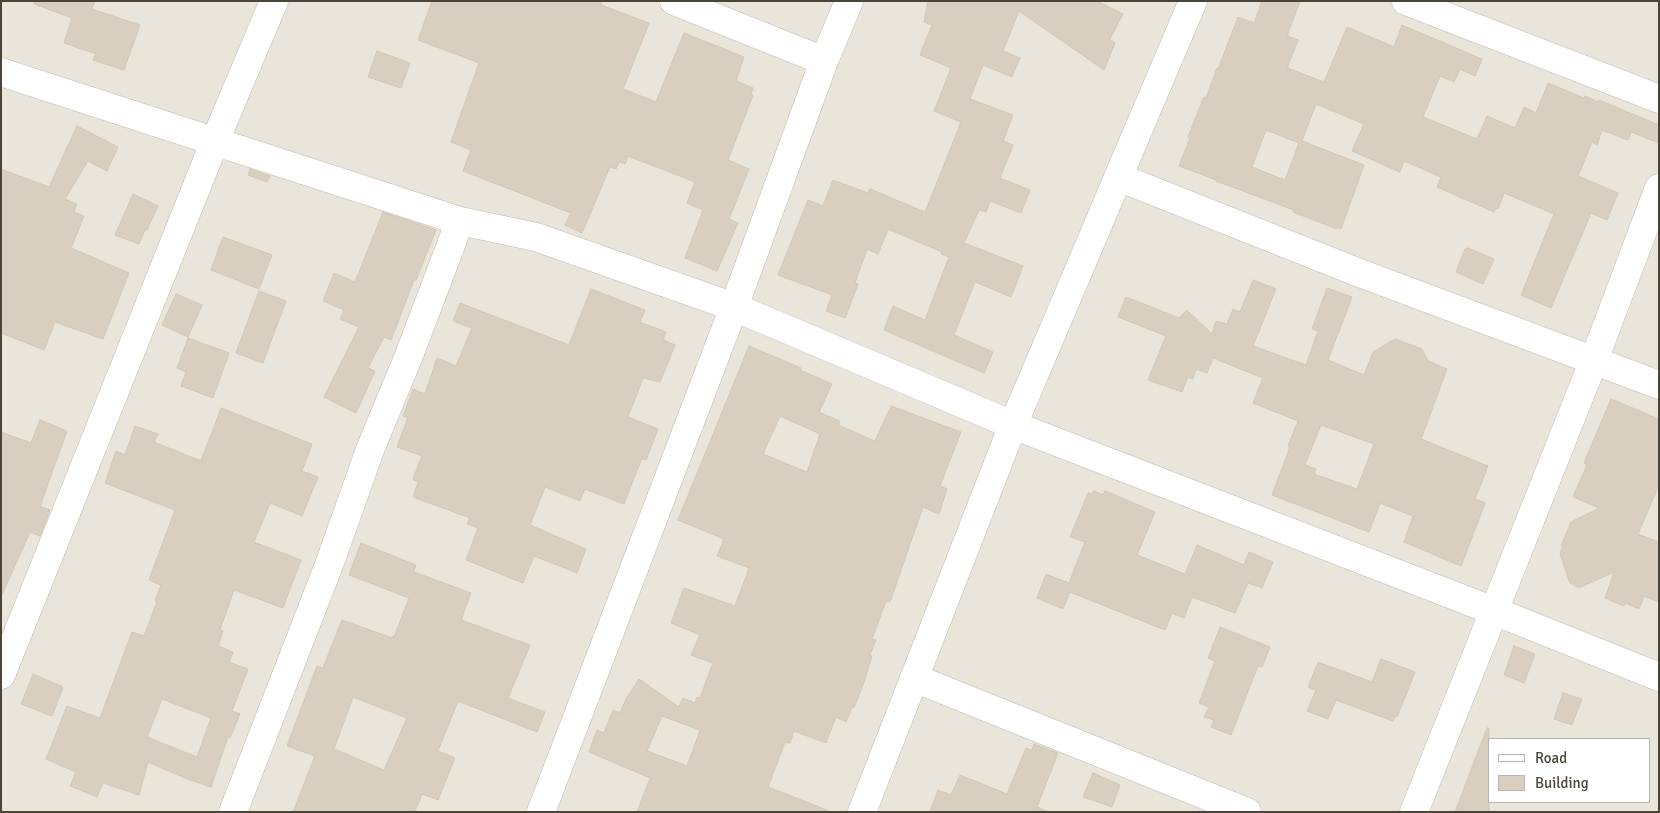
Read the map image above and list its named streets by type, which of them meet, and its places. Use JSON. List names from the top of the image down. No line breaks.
{"legend":["Road","Building"]}
